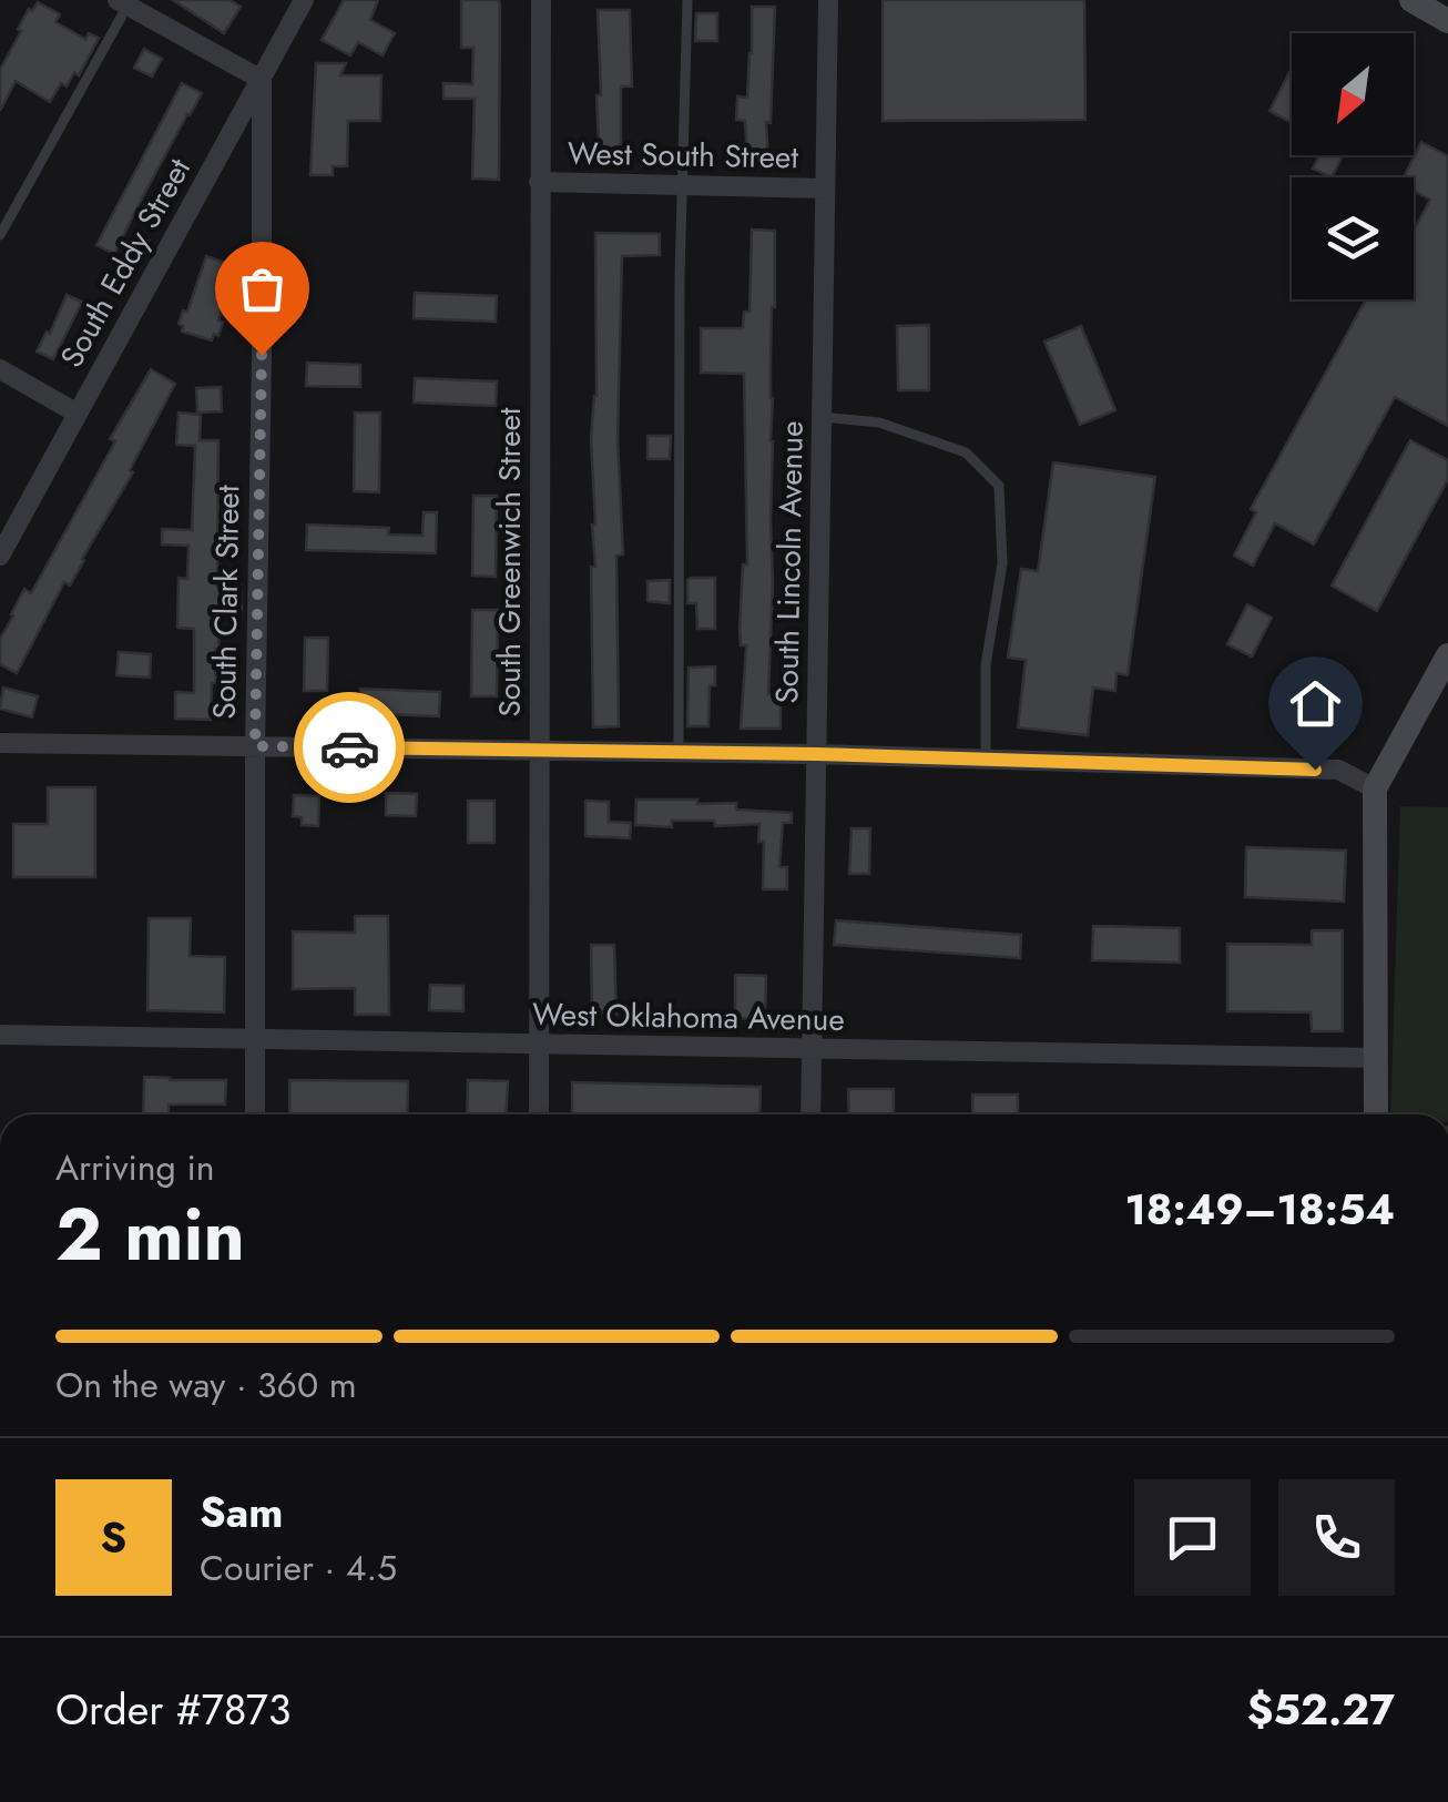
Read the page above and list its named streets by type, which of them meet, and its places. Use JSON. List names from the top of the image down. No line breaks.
{"streets":{"street":["West South Street","South Eddy Street","South Greenwich Street","South Lincoln Avenue","South Clark Street","West Oklahoma Avenue"]},"crossings":[["West South Street","South Greenwich Street"],["West South Street","South Lincoln Avenue"],["South Eddy Street","South Clark Street"],["South Greenwich Street","West Oklahoma Avenue"],["South Lincoln Avenue","West Oklahoma Avenue"],["South Clark Street","West Oklahoma Avenue"]],"north":"bottom left","page":{"heading":["2 min","Arriving in","18:49–18:54"],"panel":["Sam","Courier · 4.5","Order #7873","$52.27"],"bar":"On the way · 360 m","round":"S"}}
